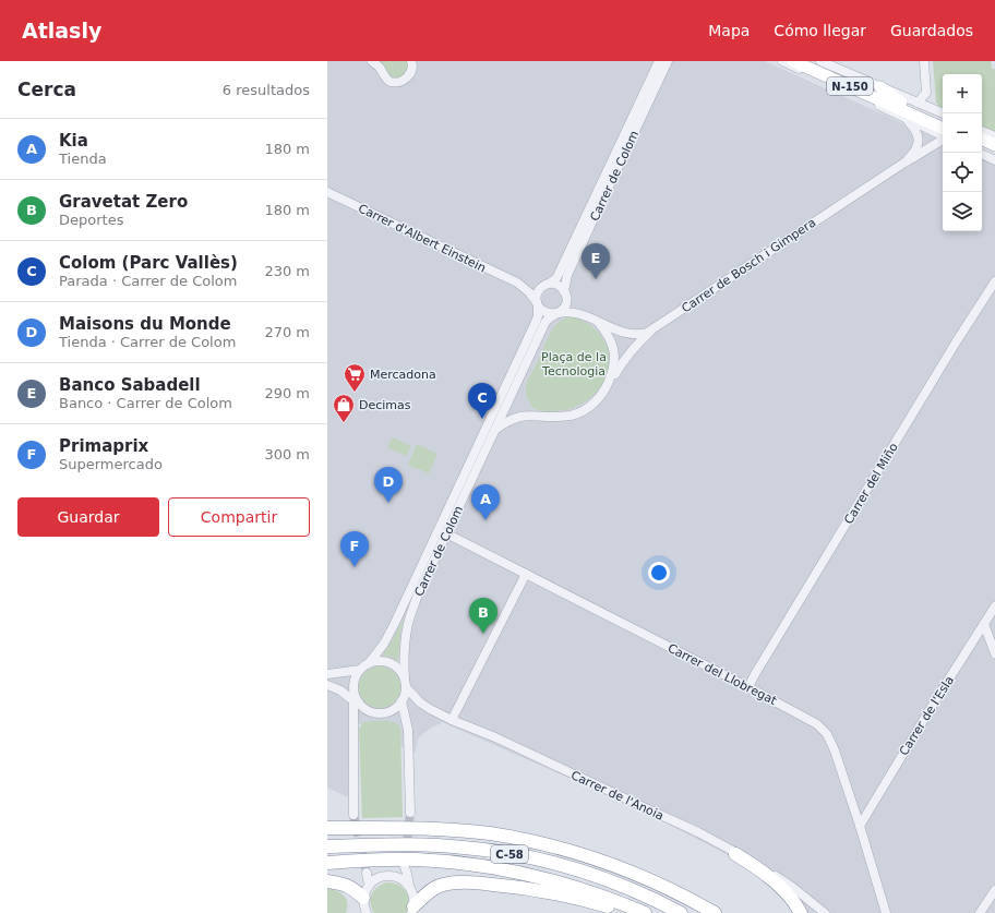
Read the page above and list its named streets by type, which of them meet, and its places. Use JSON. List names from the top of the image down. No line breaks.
{"streets":{"highway":["C-58"],"main road":["N-150"],"street":["Carrer de Colom","Carrer d'Albert Einstein","Carrer de Bosch i Gimpera","Carrer del Miño","Carrer del Llobregat","Carrer de l'Esla","Carrer de l'Anoia"]},"crossings":[["N-150","Carrer de Bosch i Gimpera"],["Carrer de Colom","Carrer d'Albert Einstein"],["Carrer de Colom","Carrer de Bosch i Gimpera"],["Carrer de Colom","Carrer del Llobregat"],["Carrer de Colom","Carrer de l'Anoia"],["Carrer d'Albert Einstein","Carrer de Bosch i Gimpera"],["Carrer del Miño","Carrer del Llobregat"],["Carrer del Llobregat","Carrer de l'Esla"]],"parks":["Plaça de la Tecnologia"],"places":{"supermarket":["Mercadona"],"shop":["Decimas"]},"page":{"header":"Atlasly","nav":["Mapa","Cómo llegar","Guardados"],"heading":["Cerca","6 resultados"],"map_buttons":["+","−"],"list":[{"mark":"A","name":"Kia","note":"Tienda","value":"180 m"},{"mark":"B","name":"Gravetat Zero","note":"Deportes","value":"180 m"},{"mark":"C","name":"Colom (Parc Vallès)","note":"Parada · Carrer de Colom","value":"230 m"},{"mark":"D","name":"Maisons du Monde","note":"Tienda · Carrer de Colom","value":"270 m"},{"mark":"E","name":"Banco Sabadell","note":"Banco · Carrer de Colom","value":"290 m"},{"mark":"F","name":"Primaprix","note":"Supermercado","value":"300 m"}],"pins":["E","C","D","A","F","B"],"buttons":["Guardar","Compartir"]}}
